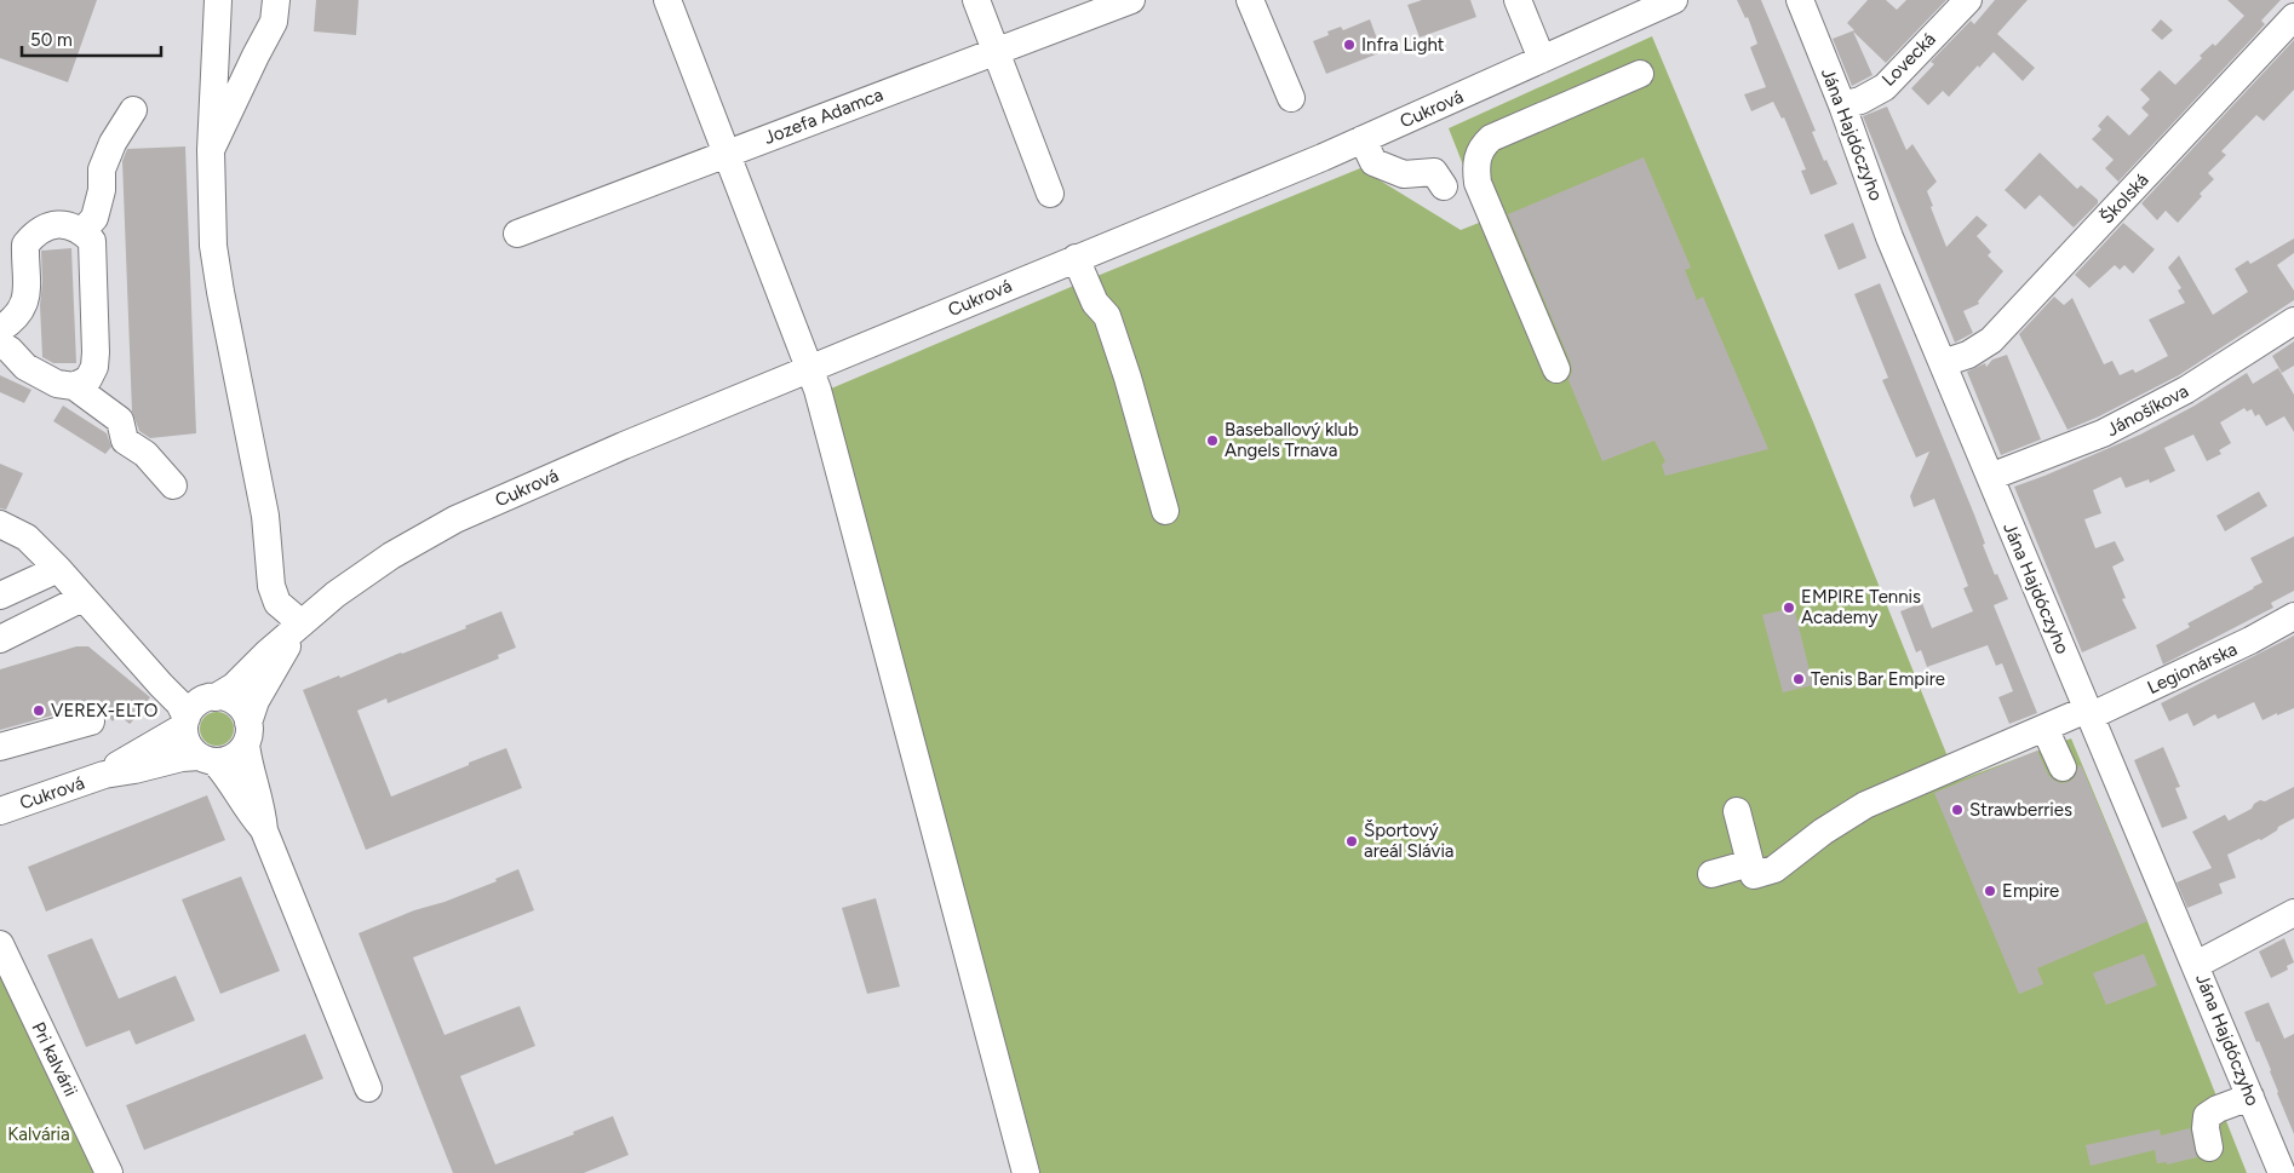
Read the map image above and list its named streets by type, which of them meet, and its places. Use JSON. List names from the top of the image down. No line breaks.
{"streets":{"street":["Lovecká","Cukrová","Jozefa Adamca","Jána Hajdóczyho","Školská","Jánošíkova","Legionárska","Pri kalvárii"]},"crossings":[["Lovecká","Jána Hajdóczyho"],["Jána Hajdóczyho","Školská"],["Jána Hajdóczyho","Jánošíkova"],["Jána Hajdóczyho","Legionárska"]],"parks":["Kalvária"],"places":["Infra Light","Baseballový klub Angels Trnava","EMPIRE Tennis Academy","Tenis Bar Empire","VEREX-ELTO","Strawberries","Športový areál Slávia","Empire"],"scale_bar":"50 m"}
